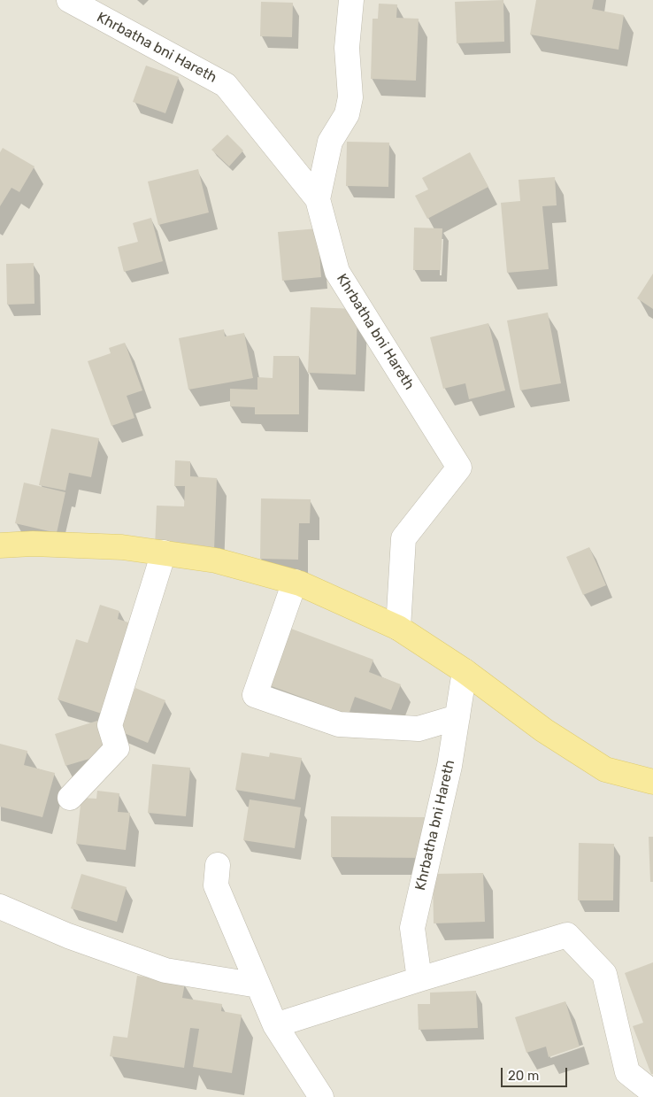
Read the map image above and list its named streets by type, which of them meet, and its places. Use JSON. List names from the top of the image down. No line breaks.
{"streets":{"street":["Khrbatha bni Hareth"]},"scale_bar":"20 m"}
